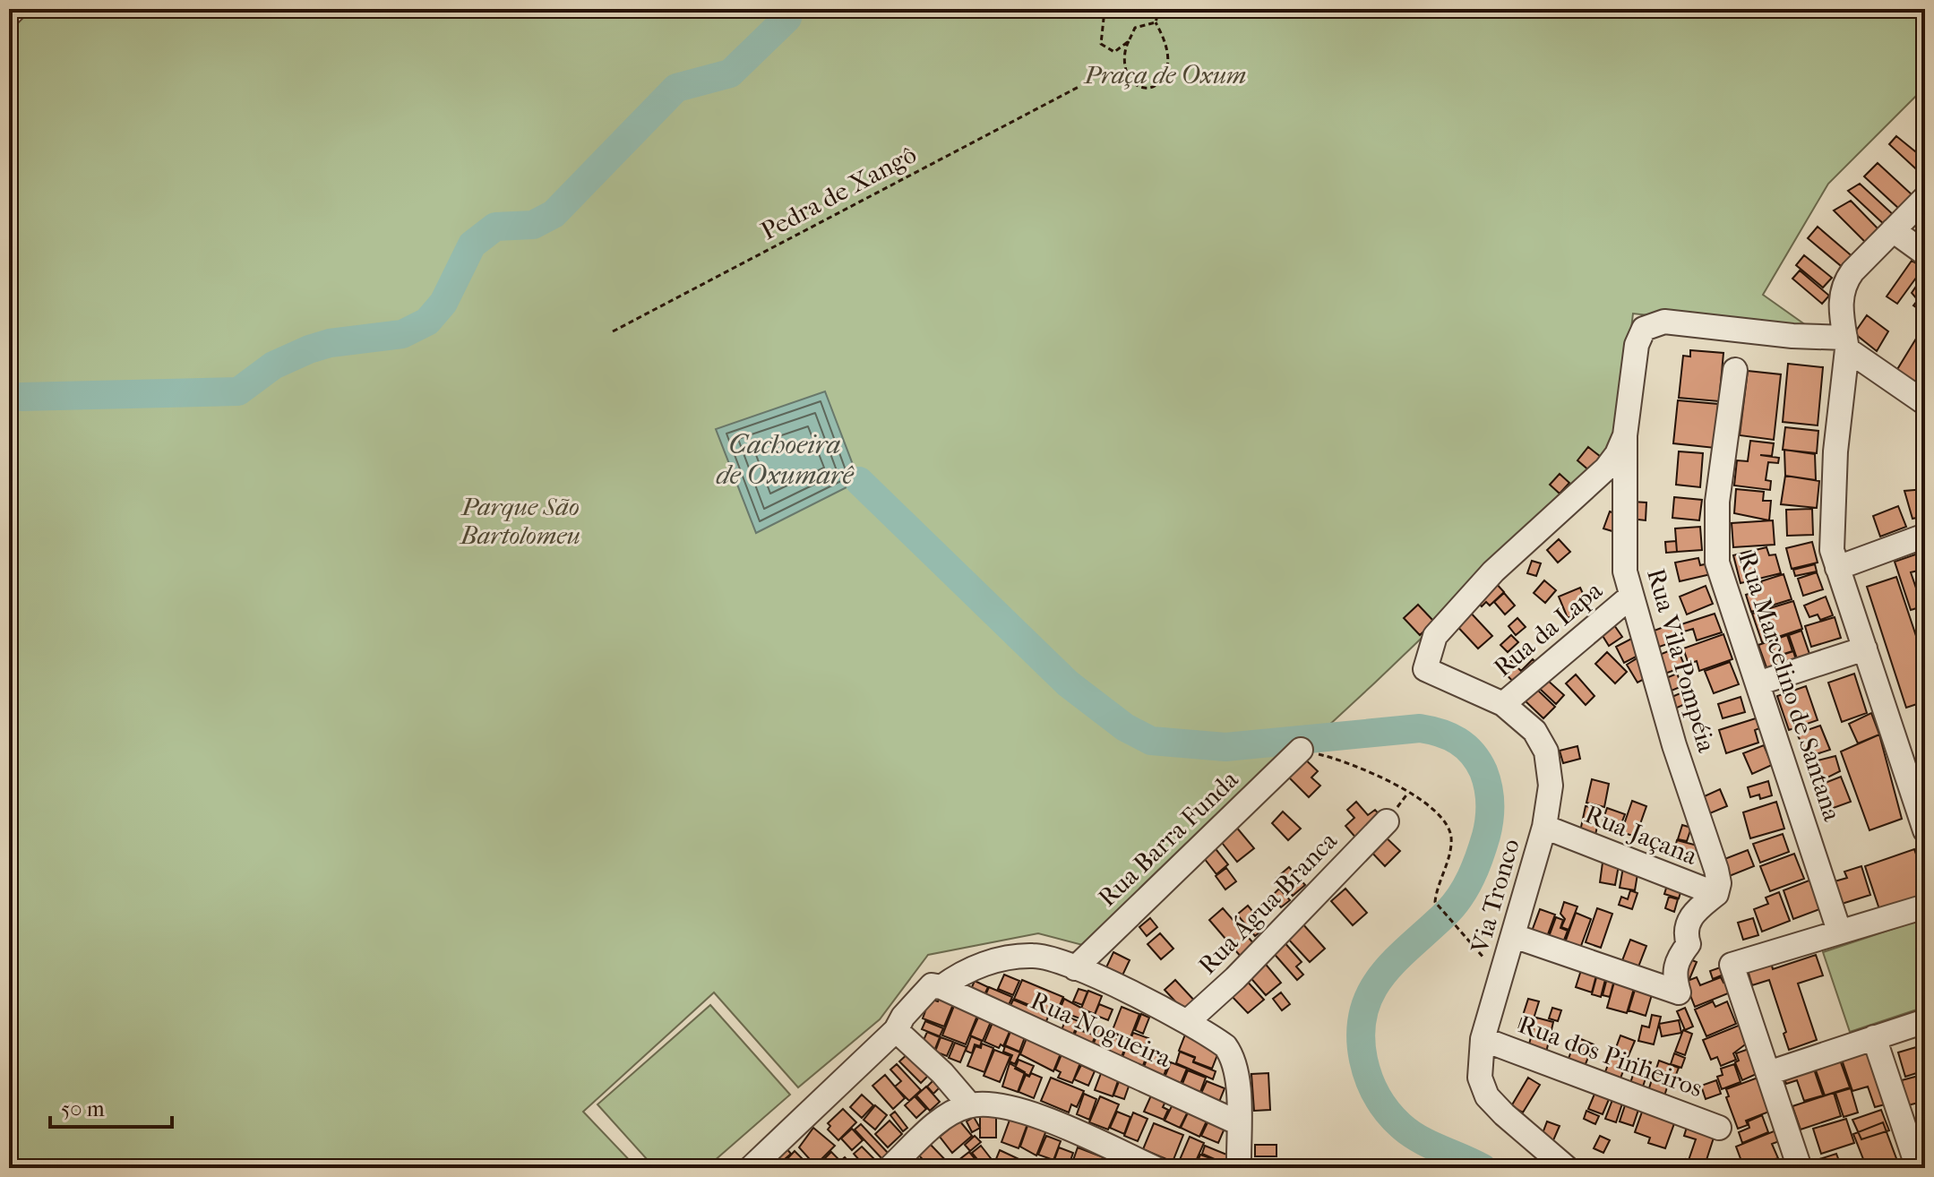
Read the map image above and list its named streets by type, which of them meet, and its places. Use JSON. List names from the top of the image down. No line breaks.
{"streets":{"street":["Rua da Lapa","Rua Vila Pompéia","Rua Marcelino de Santana","Rua Jaçana","Rua Barra Funda","Via Tronco","Rua Água Branca","Rua Nogueira","Rua dos Pinheiros"],"path":["Pedra de Xangô"]},"crossings":[["Rua da Lapa","Rua Vila Pompéia"],["Rua da Lapa","Via Tronco"],["Rua Vila Pompéia","Rua Jaçana"],["Rua Vila Pompéia","Via Tronco"],["Rua Jaçana","Via Tronco"],["Via Tronco","Rua dos Pinheiros"]],"water":["Cachoeira de Oxumarê"],"parks":["Praça de Oxum","Parque São Bartolomeu"],"scale_bar":"50 m"}
